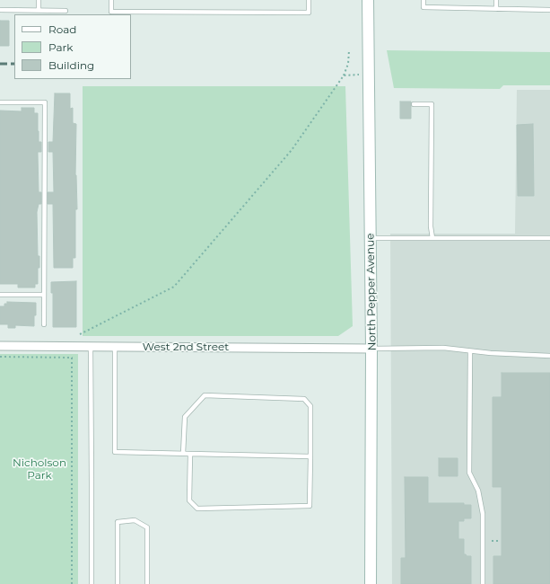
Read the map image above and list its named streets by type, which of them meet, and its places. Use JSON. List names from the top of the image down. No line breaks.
{"streets":{"main road":["North Pepper Avenue"],"street":["West 2nd Street"]},"crossings":[["North Pepper Avenue","West 2nd Street"]],"parks":["Nicholson Park"],"legend":["Road","Park","Building"]}
